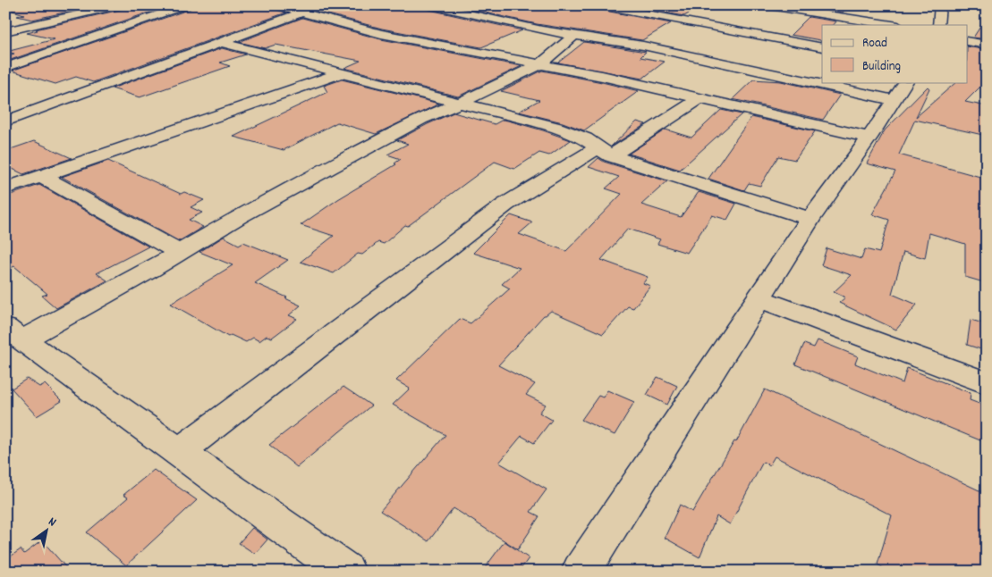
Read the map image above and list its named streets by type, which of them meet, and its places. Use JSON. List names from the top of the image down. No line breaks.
{"legend":["Road","Building"],"north":"top right"}
